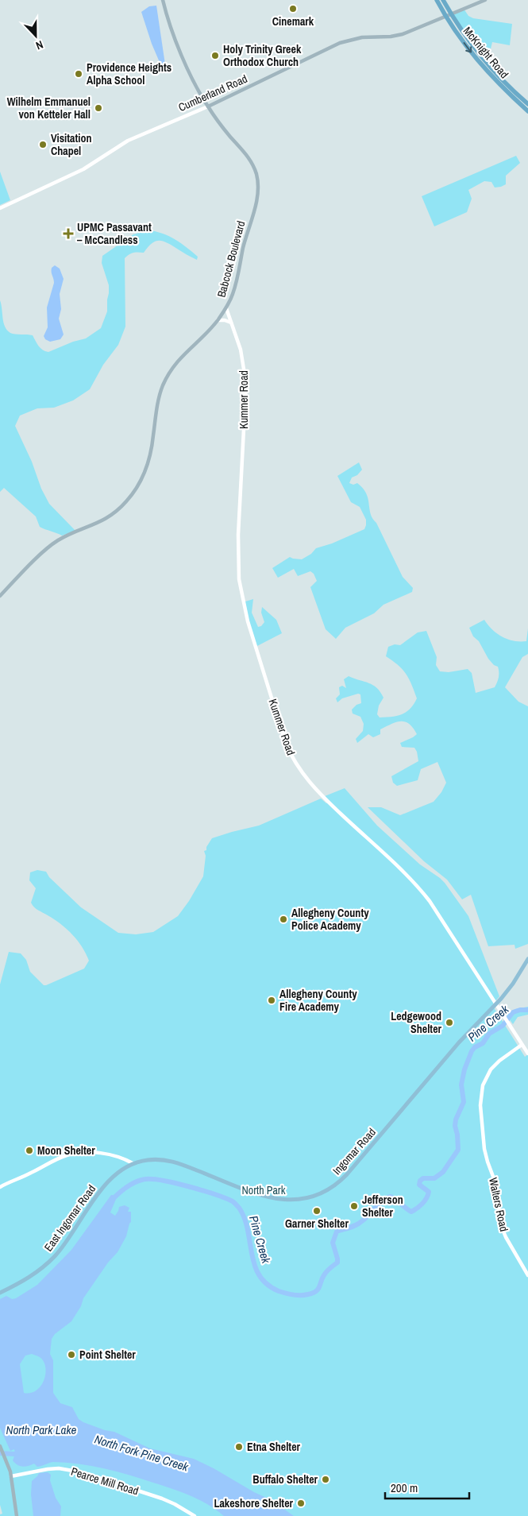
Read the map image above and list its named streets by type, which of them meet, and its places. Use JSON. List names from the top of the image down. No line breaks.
{"streets":{"highway":["McKnight Road"],"main road":["Cumberland Road","Babcock Boulevard","Ingomar Road","East Ingomar Road"],"street":["Kummer Road","Walters Road","Pearce Mill Road"]},"crossings":[["McKnight Road","Cumberland Road"],["Cumberland Road","Babcock Boulevard"],["Babcock Boulevard","Kummer Road"],["Kummer Road","Ingomar Road"],["Kummer Road","Walters Road"],["Ingomar Road","East Ingomar Road"]],"water":["Pine Creek","North Park Lake","North Fork Pine Creek"],"parks":["North Park"],"places":{"other":["Cinemark","Holy Trinity Greek Orthodox Church","Providence Heights Alpha School","Wilhelm Emmanuel von Ketteler Hall","Visitation Chapel","Allegheny County Police Academy","Allegheny County Fire Academy","Ledgewood Shelter","Moon Shelter","Jefferson Shelter","Garner Shelter","Point Shelter","Etna Shelter","Buffalo Shelter","Lakeshore Shelter"],"health":["UPMC Passavant – McCandless"]},"scale_bar":"200 m","north":"bottom"}
